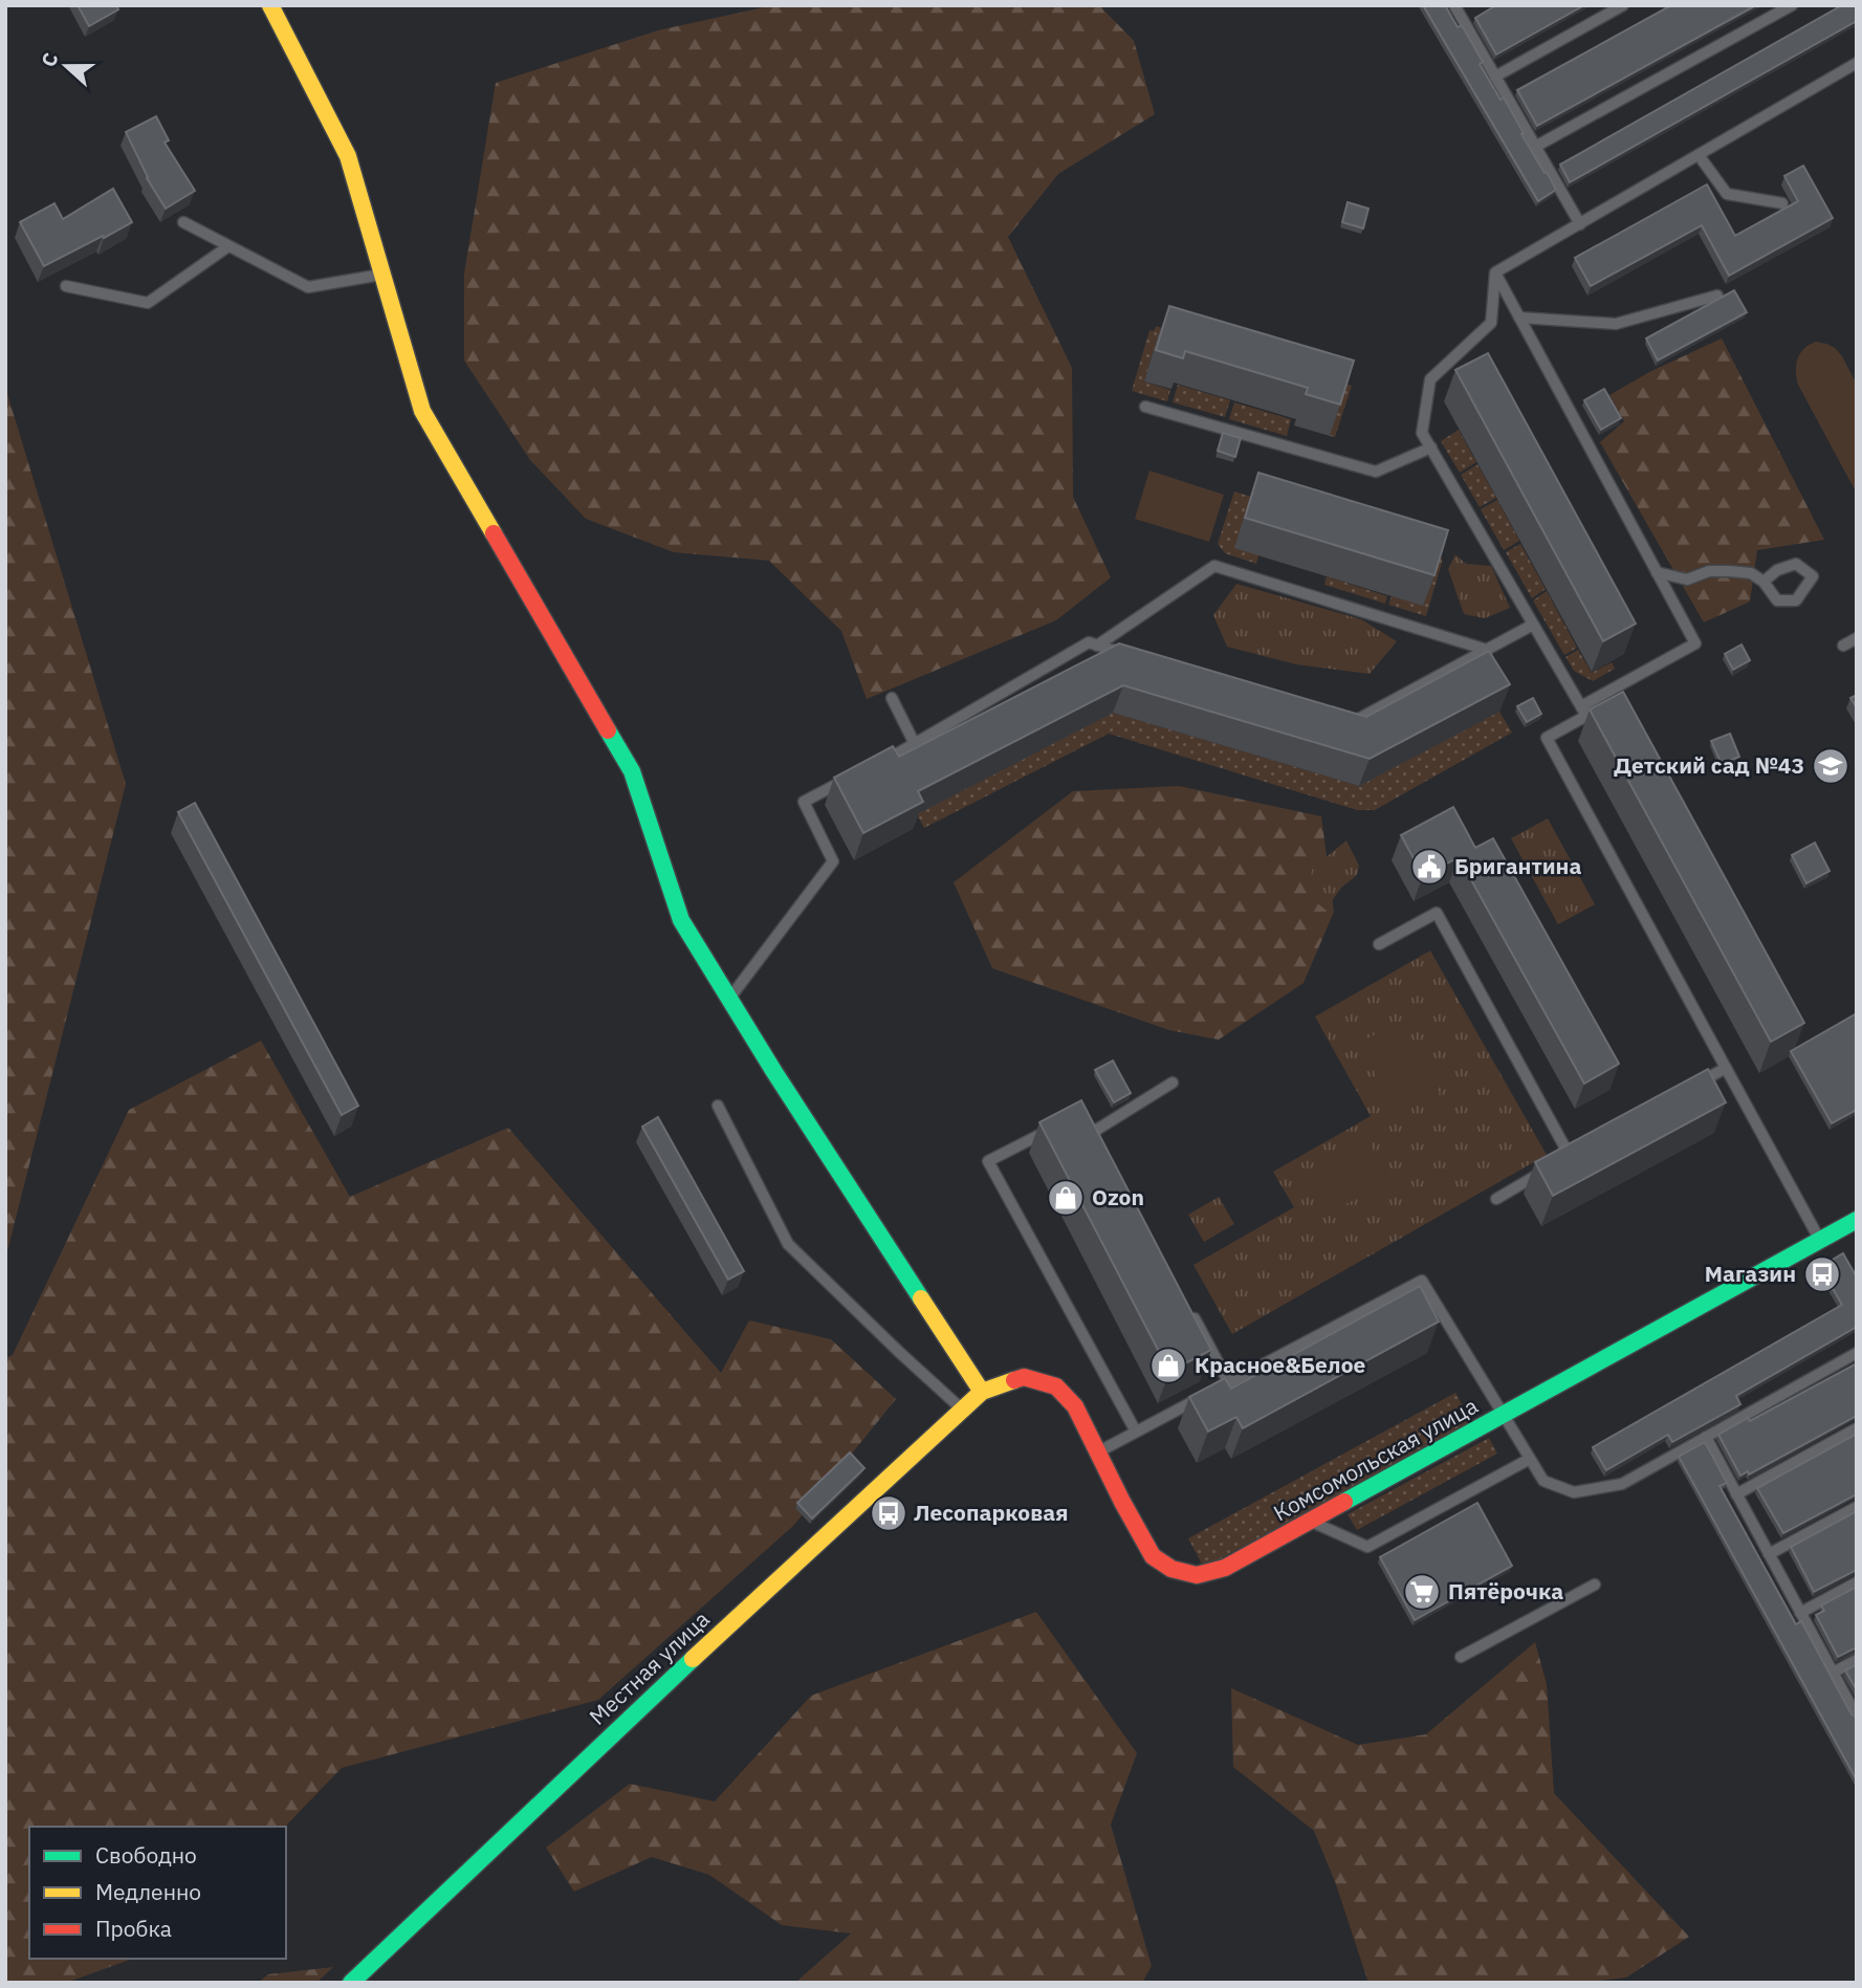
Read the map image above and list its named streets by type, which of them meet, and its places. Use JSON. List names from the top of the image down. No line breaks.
{"streets":{"main road":["Комсомольская улица","Местная улица"]},"crossings":[["Комсомольская улица","Местная улица"]],"places":{"school or university":["Детский сад №43"],"public building":["Бригантина"],"shop":["Ozon","Красное&Белое"],"bus stop":["Магазин","Лесопарковая"],"supermarket":["Пятёрочка"]},"legend":["Свободно","Медленно","Пробка"],"north":"left"}
